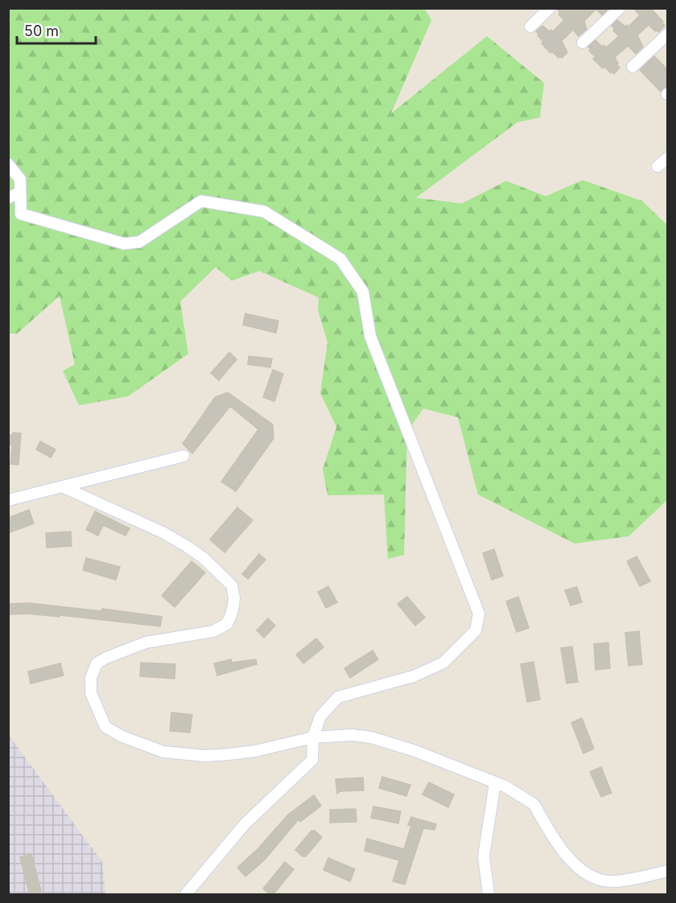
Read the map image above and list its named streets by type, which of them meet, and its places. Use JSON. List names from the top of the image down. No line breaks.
{"scale_bar":"50 m"}
